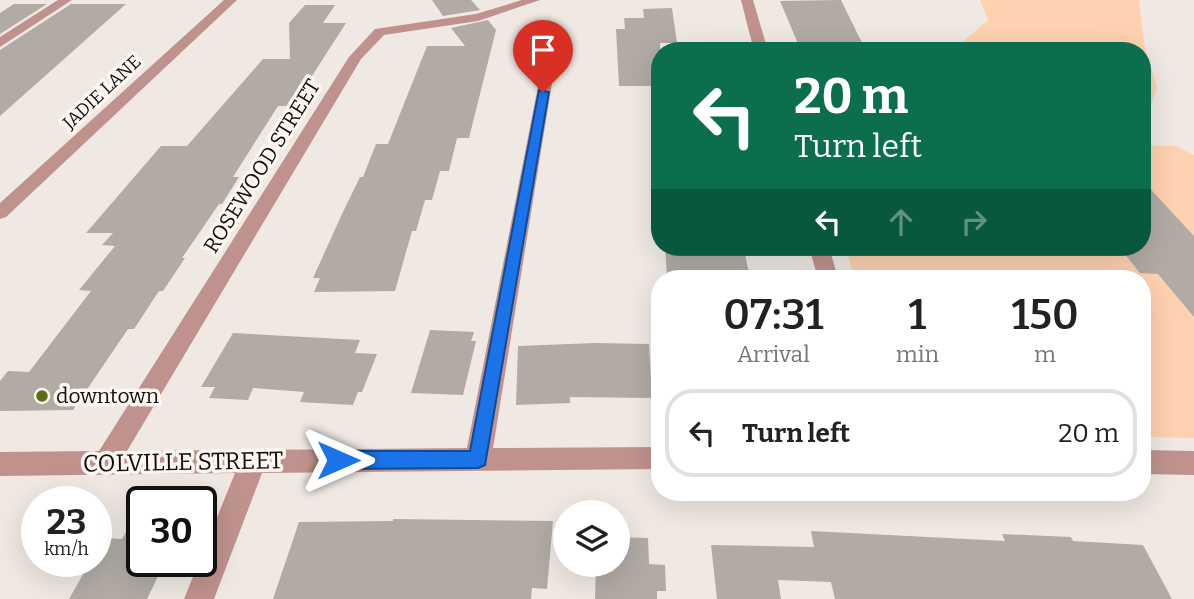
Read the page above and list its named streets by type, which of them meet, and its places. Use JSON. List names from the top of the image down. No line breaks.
{"streets":{"street":["JADIE LANE","ROSEWOOD STREET","COLVILLE STREET"]},"crossings":[["ROSEWOOD STREET","COLVILLE STREET"]],"places":["downtown"],"page":{"turn":["20 m","Turn left"],"eta":["07:31","Arrival","1","min","150","m"],"list":[{"name":"Turn left","value":"20 m"}],"speed":"23 km/h","limit":"30"}}
